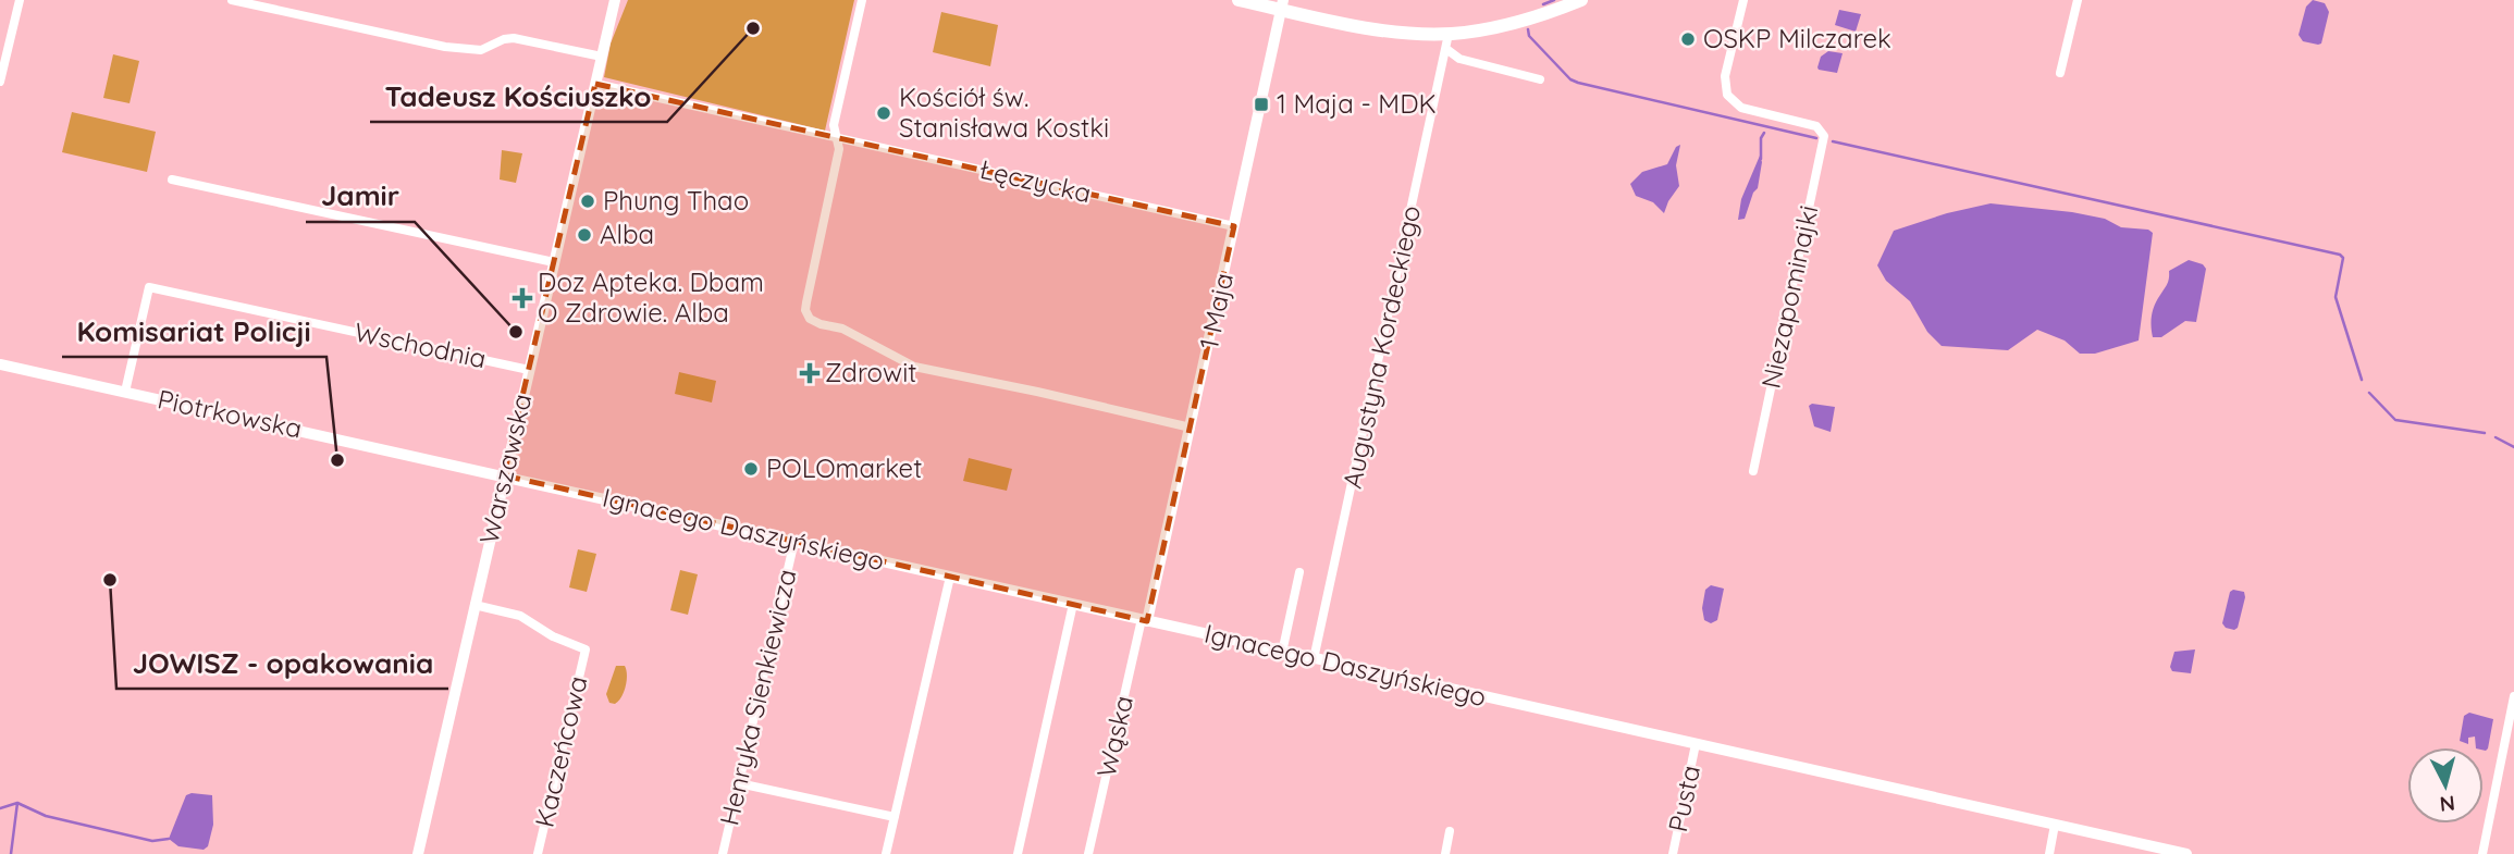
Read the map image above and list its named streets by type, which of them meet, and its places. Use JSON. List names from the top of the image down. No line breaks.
{"streets":{"main road":["Warszawska"],"street":["Łęczycka","Niezapominajki","1 Maja","Wschodnia","Augustyna Kordeckiego","Piotrkowska","Ignacego Daszyńskiego","Henryka Sienkiewicza","Wąska","Kaczeńcowa","Pusta"]},"crossings":[["Łęczycka","1 Maja"],["Łęczycka","Warszawska"],["1 Maja","Ignacego Daszyńskiego"],["1 Maja","Wąska"],["Wschodnia","Piotrkowska"],["Wschodnia","Warszawska"],["Augustyna Kordeckiego","Ignacego Daszyńskiego"],["Piotrkowska","Warszawska"],["Piotrkowska","Ignacego Daszyńskiego"],["Warszawska","Ignacego Daszyńskiego"],["Warszawska","Kaczeńcowa"],["Ignacego Daszyńskiego","Henryka Sienkiewicza"],["Ignacego Daszyńskiego","Wąska"],["Ignacego Daszyńskiego","Pusta"]],"places":{"other":["Tadeusz Kościuszko","OSKP Milczarek","Kościół św. Stanisława Kostki","Phung Thao","Alba","Jamir","Komisariat Policji","POLOmarket","JOWISZ - opakowania"],"transit":["1 Maja - MDK"],"health":["Doz Apteka. Dbam O Zdrowie. Alba","Zdrowit"]},"north":"bottom"}
